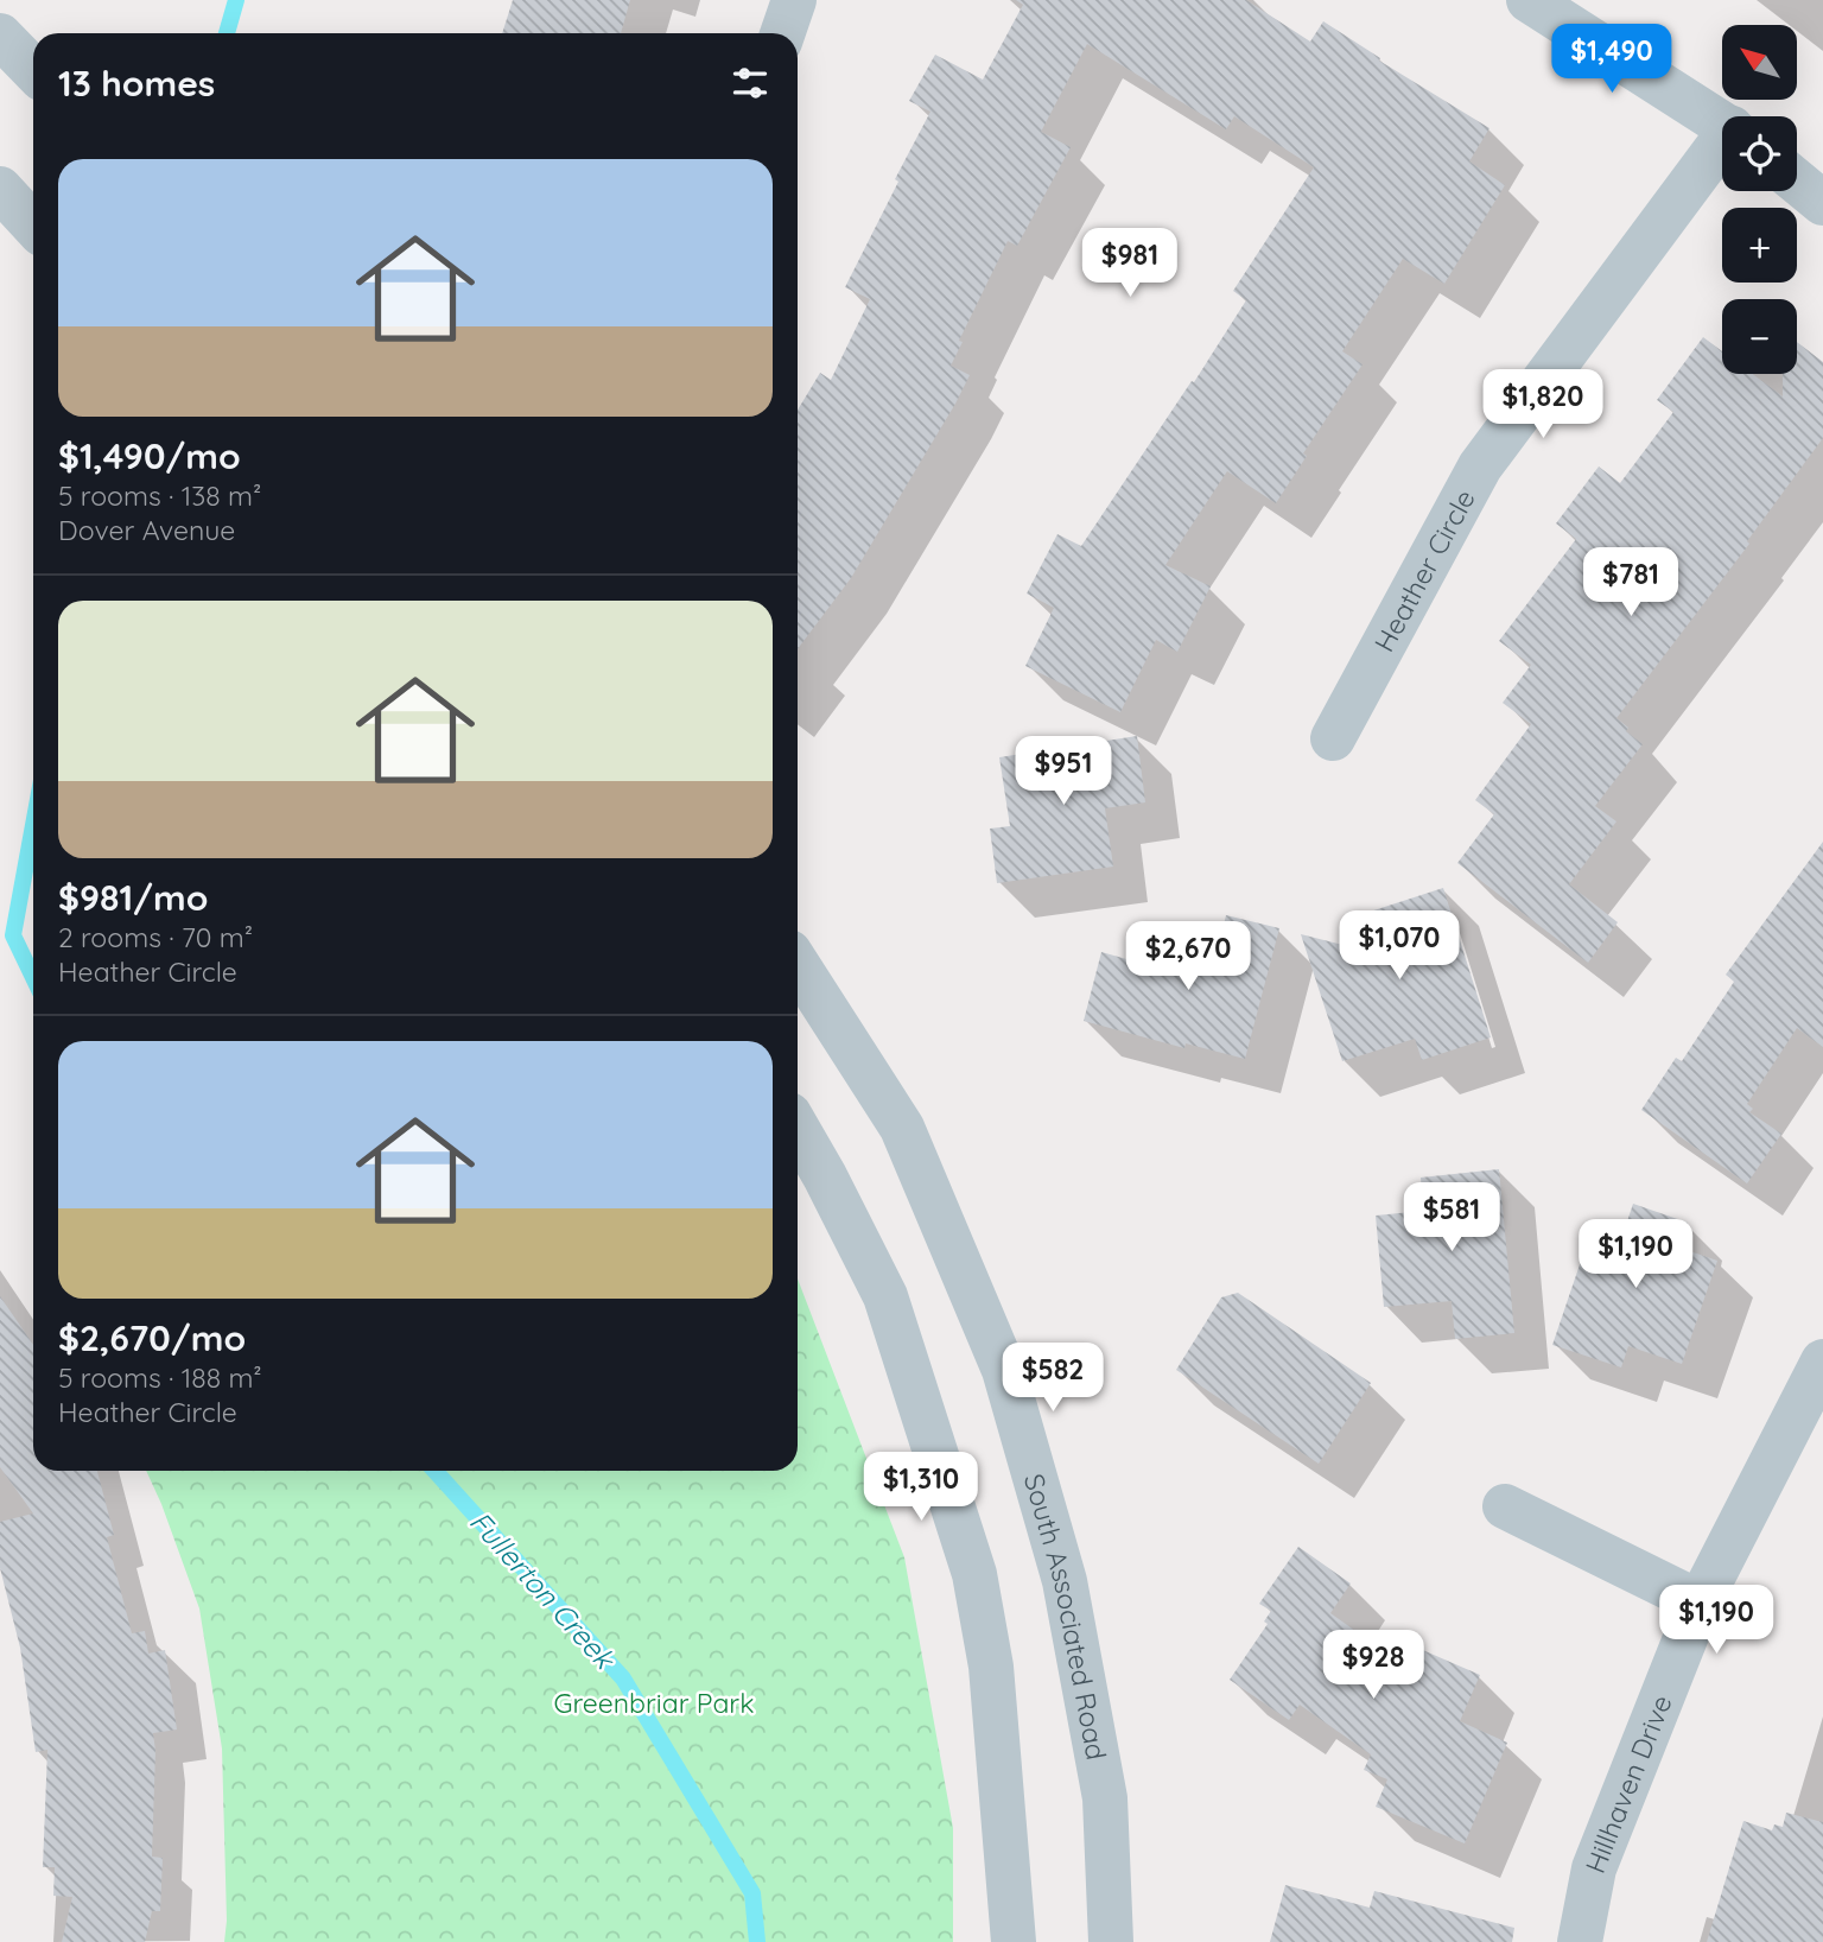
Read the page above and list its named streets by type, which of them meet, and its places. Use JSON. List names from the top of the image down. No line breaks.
{"streets":{"street":["Heather Circle","South Associated Road","Hillhaven Drive"]},"water":["Fullerton Creek"],"parks":["Greenbriar Park"],"north":"top left","page":{"price":["$1,490","$981","$1,820","$781","$951","$1,070","$2,670","$581","$1,190","$582","$1,310","$1,190","$928"],"map_buttons":["+","−"],"heading":"13 homes","list":[{"name":"$1,490/mo","note":"5 rooms · 138 m² · Dover Avenue"},{"name":"$981/mo","note":"2 rooms · 70 m² · Heather Circle"},{"name":"$2,670/mo","note":"5 rooms · 188 m² · Heather Circle"}]}}
